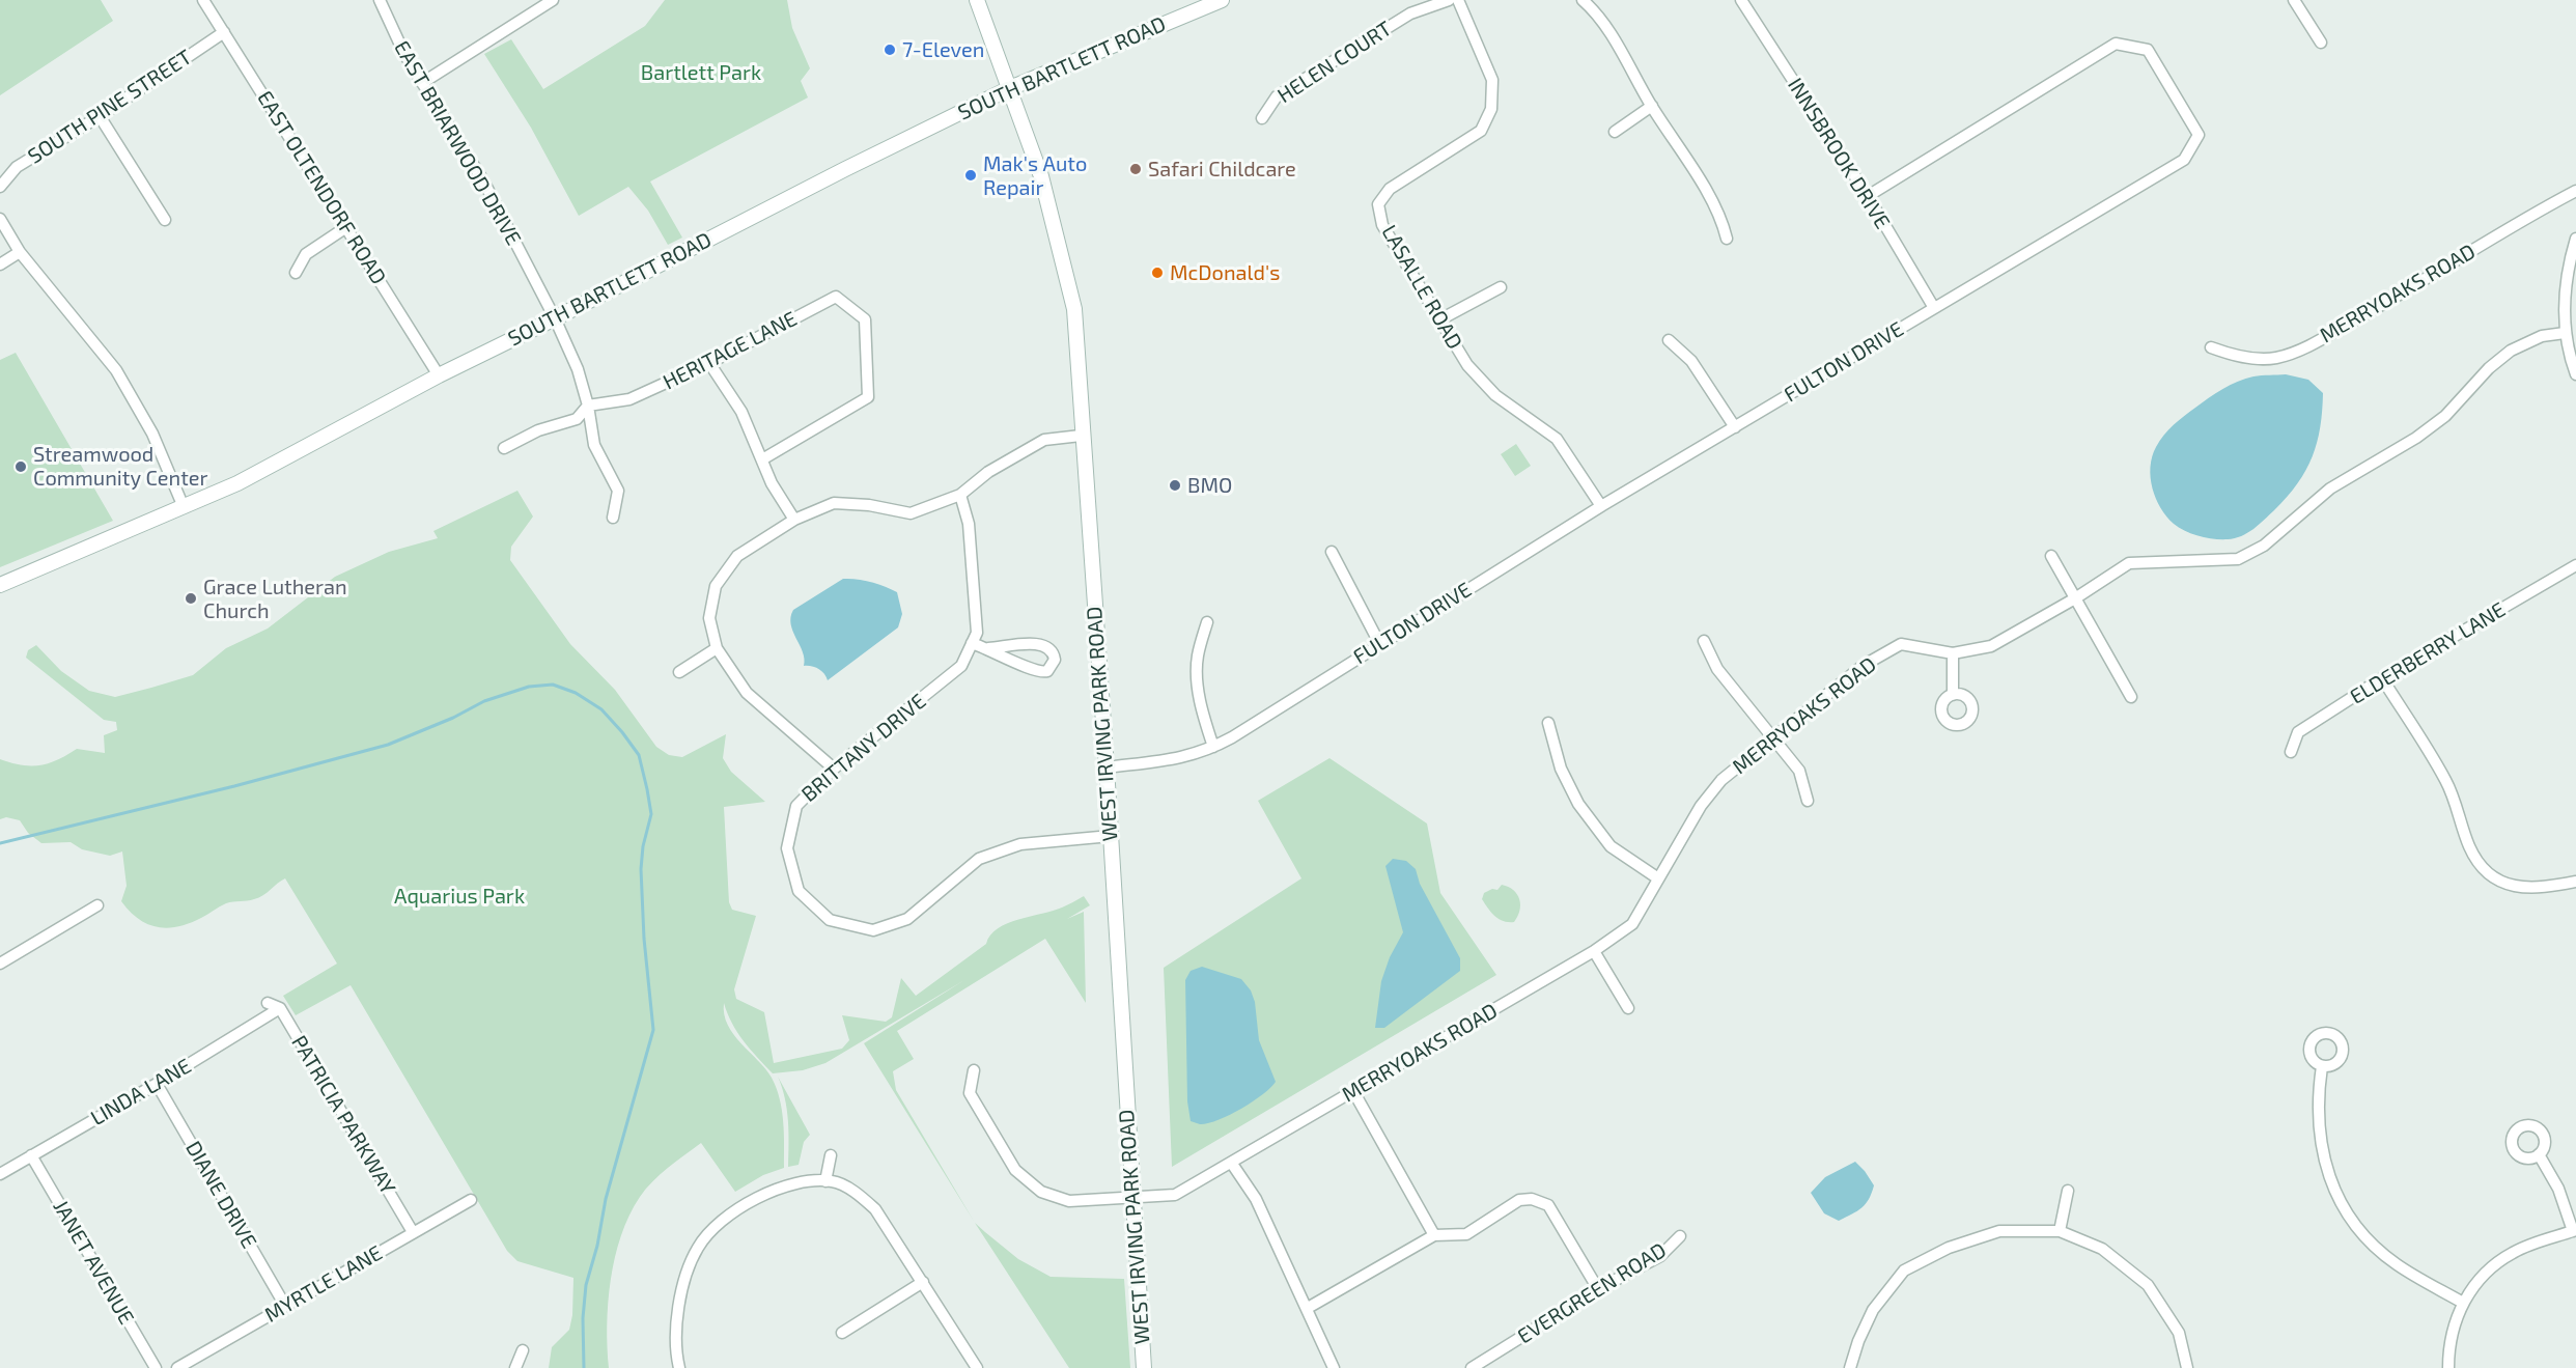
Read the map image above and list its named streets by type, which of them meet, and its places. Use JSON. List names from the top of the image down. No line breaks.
{"streets":{"main road":["SOUTH BARTLETT ROAD","WEST IRVING PARK ROAD"],"street":["HELEN COURT","SOUTH PINE STREET","EAST BRIARWOOD DRIVE","INNSBROOK DRIVE","EAST OLTENDORF ROAD","LASALLE ROAD","MERRYOAKS ROAD","HERITAGE LANE","FULTON DRIVE","ELDERBERRY LANE","BRITTANY DRIVE","LINDA LANE","PATRICIA PARKWAY","DIANE DRIVE","JANET AVENUE","MYRTLE LANE","EVERGREEN ROAD"]},"crossings":[["SOUTH BARTLETT ROAD","EAST BRIARWOOD DRIVE"],["SOUTH BARTLETT ROAD","EAST OLTENDORF ROAD"],["SOUTH BARTLETT ROAD","WEST IRVING PARK ROAD"],["SOUTH PINE STREET","EAST OLTENDORF ROAD"],["EAST BRIARWOOD DRIVE","HERITAGE LANE"],["INNSBROOK DRIVE","FULTON DRIVE"],["LASALLE ROAD","FULTON DRIVE"],["MERRYOAKS ROAD","WEST IRVING PARK ROAD"],["FULTON DRIVE","WEST IRVING PARK ROAD"],["WEST IRVING PARK ROAD","BRITTANY DRIVE"],["LINDA LANE","PATRICIA PARKWAY"],["LINDA LANE","DIANE DRIVE"],["LINDA LANE","JANET AVENUE"],["PATRICIA PARKWAY","MYRTLE LANE"],["DIANE DRIVE","MYRTLE LANE"]],"parks":["Bartlett Park","Aquarius Park"],"places":["7-Eleven","Safari Childcare","Mak's Auto Repair","McDonald's","Streamwood Community Center","BMO","Grace Lutheran Church"]}
